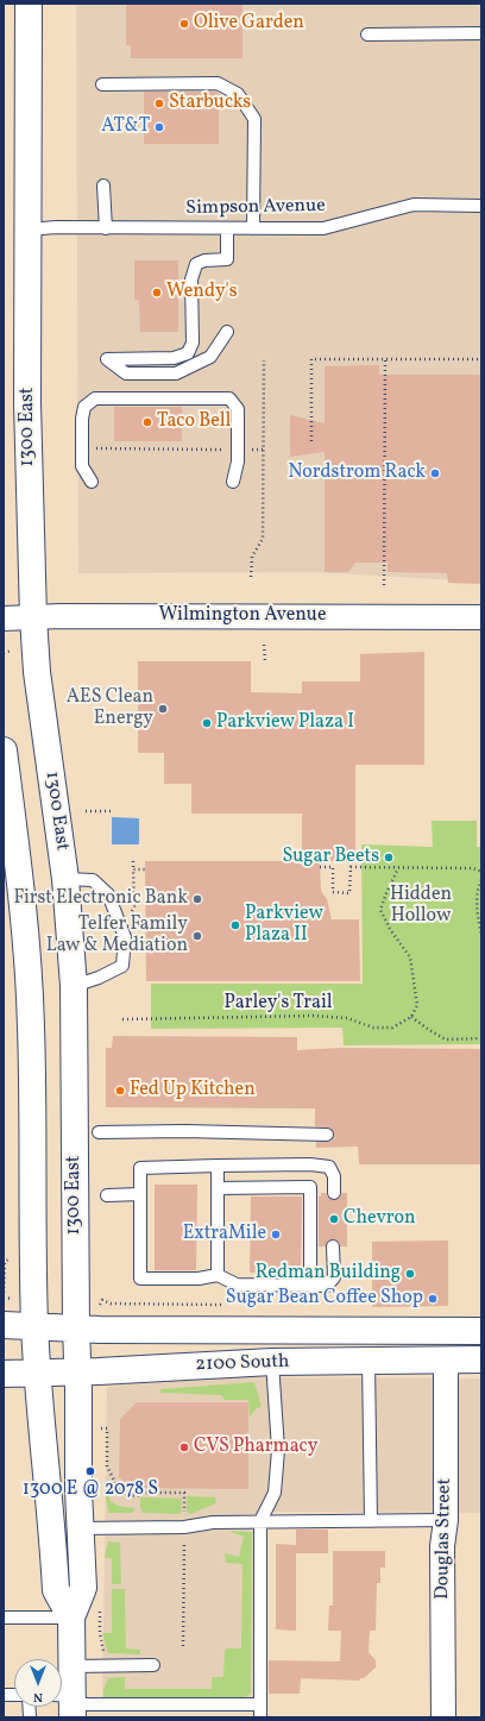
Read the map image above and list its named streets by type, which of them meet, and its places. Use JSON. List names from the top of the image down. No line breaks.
{"streets":{"main road":["1300 East","2100 South"],"street":["Wilmington Avenue","Douglas Street"],"lane":["Simpson Avenue"],"path":["Parley's Trail"]},"crossings":[["Simpson Avenue","1300 East"],["1300 East","Wilmington Avenue"],["1300 East","2100 South"],["2100 South","Douglas Street"]],"parks":["Hidden Hollow"],"places":["Olive Garden","Starbucks","AT&T","Wendy's","Taco Bell","Nordstrom Rack","AES Clean Energy","Parkview Plaza I","Sugar Beets","First Electronic Bank","Parkview Plaza II","Telfer Family Law & Mediation","Fed Up Kitchen","Chevron","ExtraMile","Redman Building","Sugar Bean Coffee Shop","CVS Pharmacy","1300 E @ 2078 S"],"north":"bottom"}
